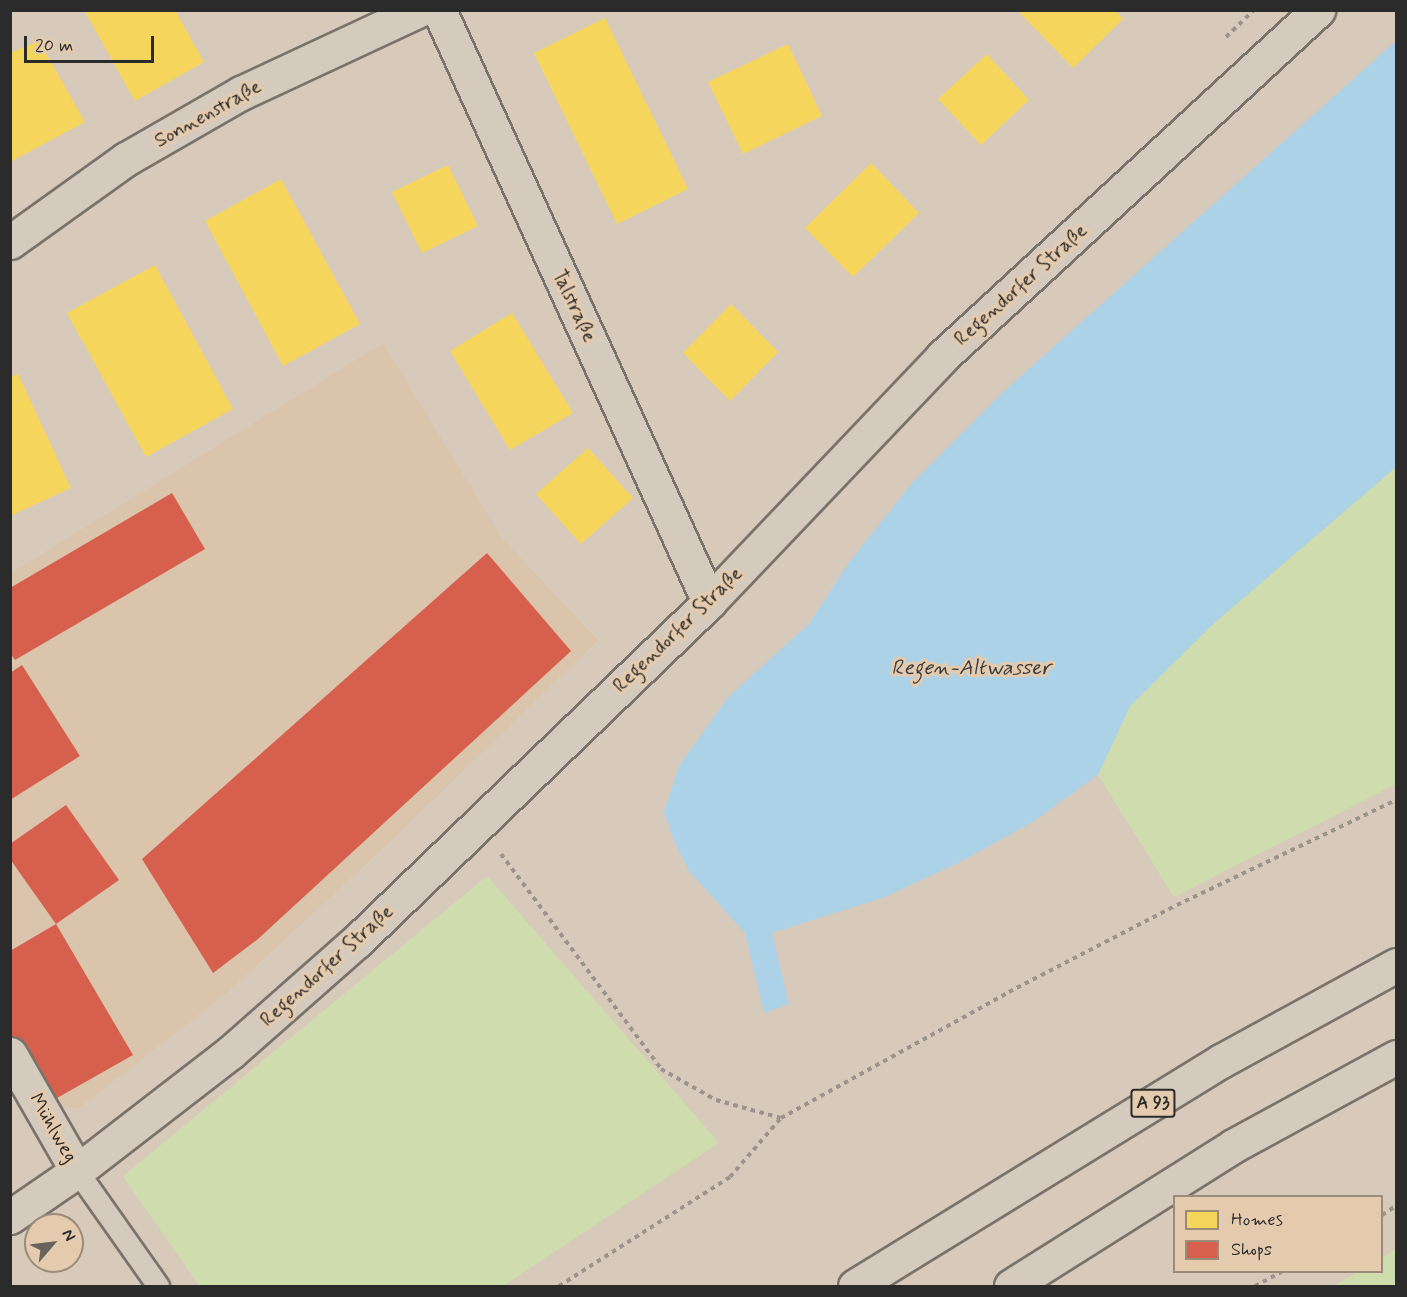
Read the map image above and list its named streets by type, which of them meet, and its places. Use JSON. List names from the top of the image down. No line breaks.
{"streets":{"main road":["Sonnenstraße","Regendorfer Straße","Talstraße","A 93","Mühlweg"]},"crossings":[["Regendorfer Straße","Talstraße"],["Regendorfer Straße","Mühlweg"]],"water":["Regen-Altwasser"],"legend":["Homes","Shops"],"scale_bar":"20 m","north":"top right"}
